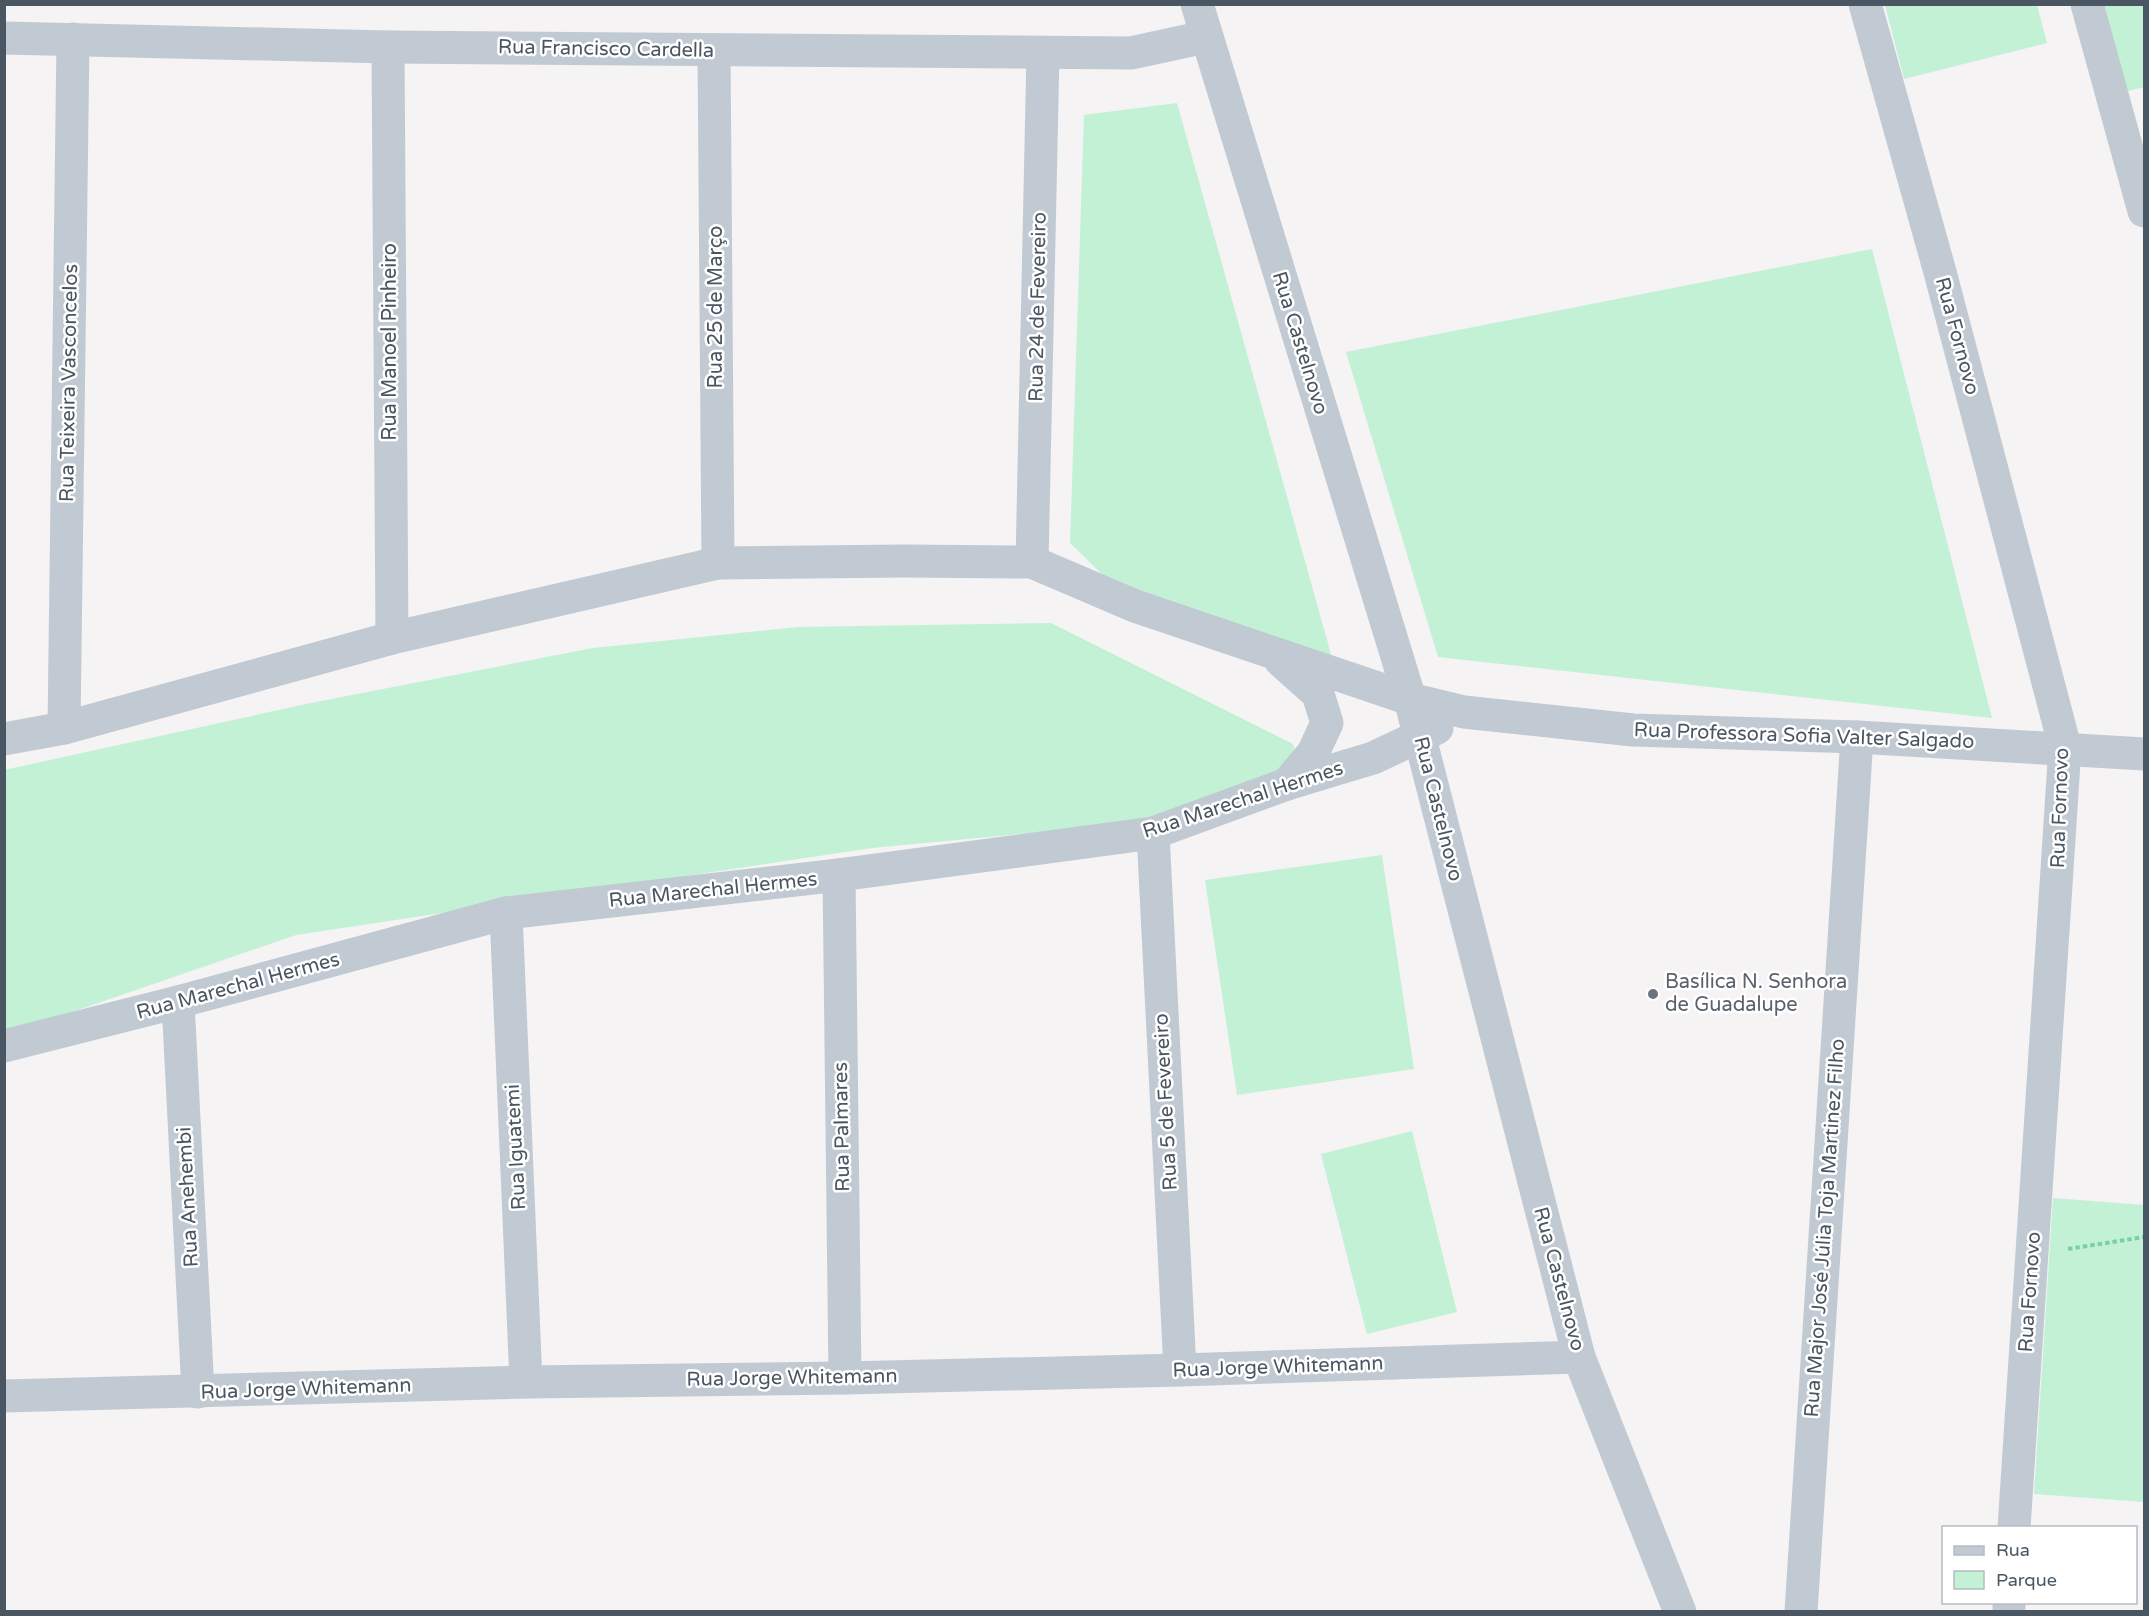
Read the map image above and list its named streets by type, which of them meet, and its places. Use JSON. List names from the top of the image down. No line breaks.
{"streets":{"street":["Rua Francisco Cardella","Rua 25 de Março","Rua 24 de Fevereiro","Rua Fornovo","Rua Manoel Pinheiro","Rua Castelnovo","Rua Teixeira Vasconcelos","Rua Professora Sofia Valter Salgado","Rua Marechal Hermes","Rua 5 de Fevereiro","Rua Palmares","Rua Iguatemi","Rua Anehembi","Rua Major José Júlia Toja Martinez Filho","Rua Jorge Whitemann"]},"crossings":[["Rua Francisco Cardella","Rua 25 de Março"],["Rua Francisco Cardella","Rua 24 de Fevereiro"],["Rua Francisco Cardella","Rua Manoel Pinheiro"],["Rua Francisco Cardella","Rua Castelnovo"],["Rua Francisco Cardella","Rua Teixeira Vasconcelos"],["Rua Fornovo","Rua Professora Sofia Valter Salgado"],["Rua Castelnovo","Rua Professora Sofia Valter Salgado"],["Rua Castelnovo","Rua Marechal Hermes"],["Rua Castelnovo","Rua Jorge Whitemann"],["Rua Professora Sofia Valter Salgado","Rua Major José Júlia Toja Martinez Filho"],["Rua Marechal Hermes","Rua 5 de Fevereiro"],["Rua Marechal Hermes","Rua Palmares"],["Rua Marechal Hermes","Rua Iguatemi"],["Rua Marechal Hermes","Rua Anehembi"],["Rua 5 de Fevereiro","Rua Jorge Whitemann"],["Rua Palmares","Rua Jorge Whitemann"],["Rua Iguatemi","Rua Jorge Whitemann"],["Rua Anehembi","Rua Jorge Whitemann"]],"places":["Basílica N. Senhora de Guadalupe"],"legend":["Rua","Parque"]}
